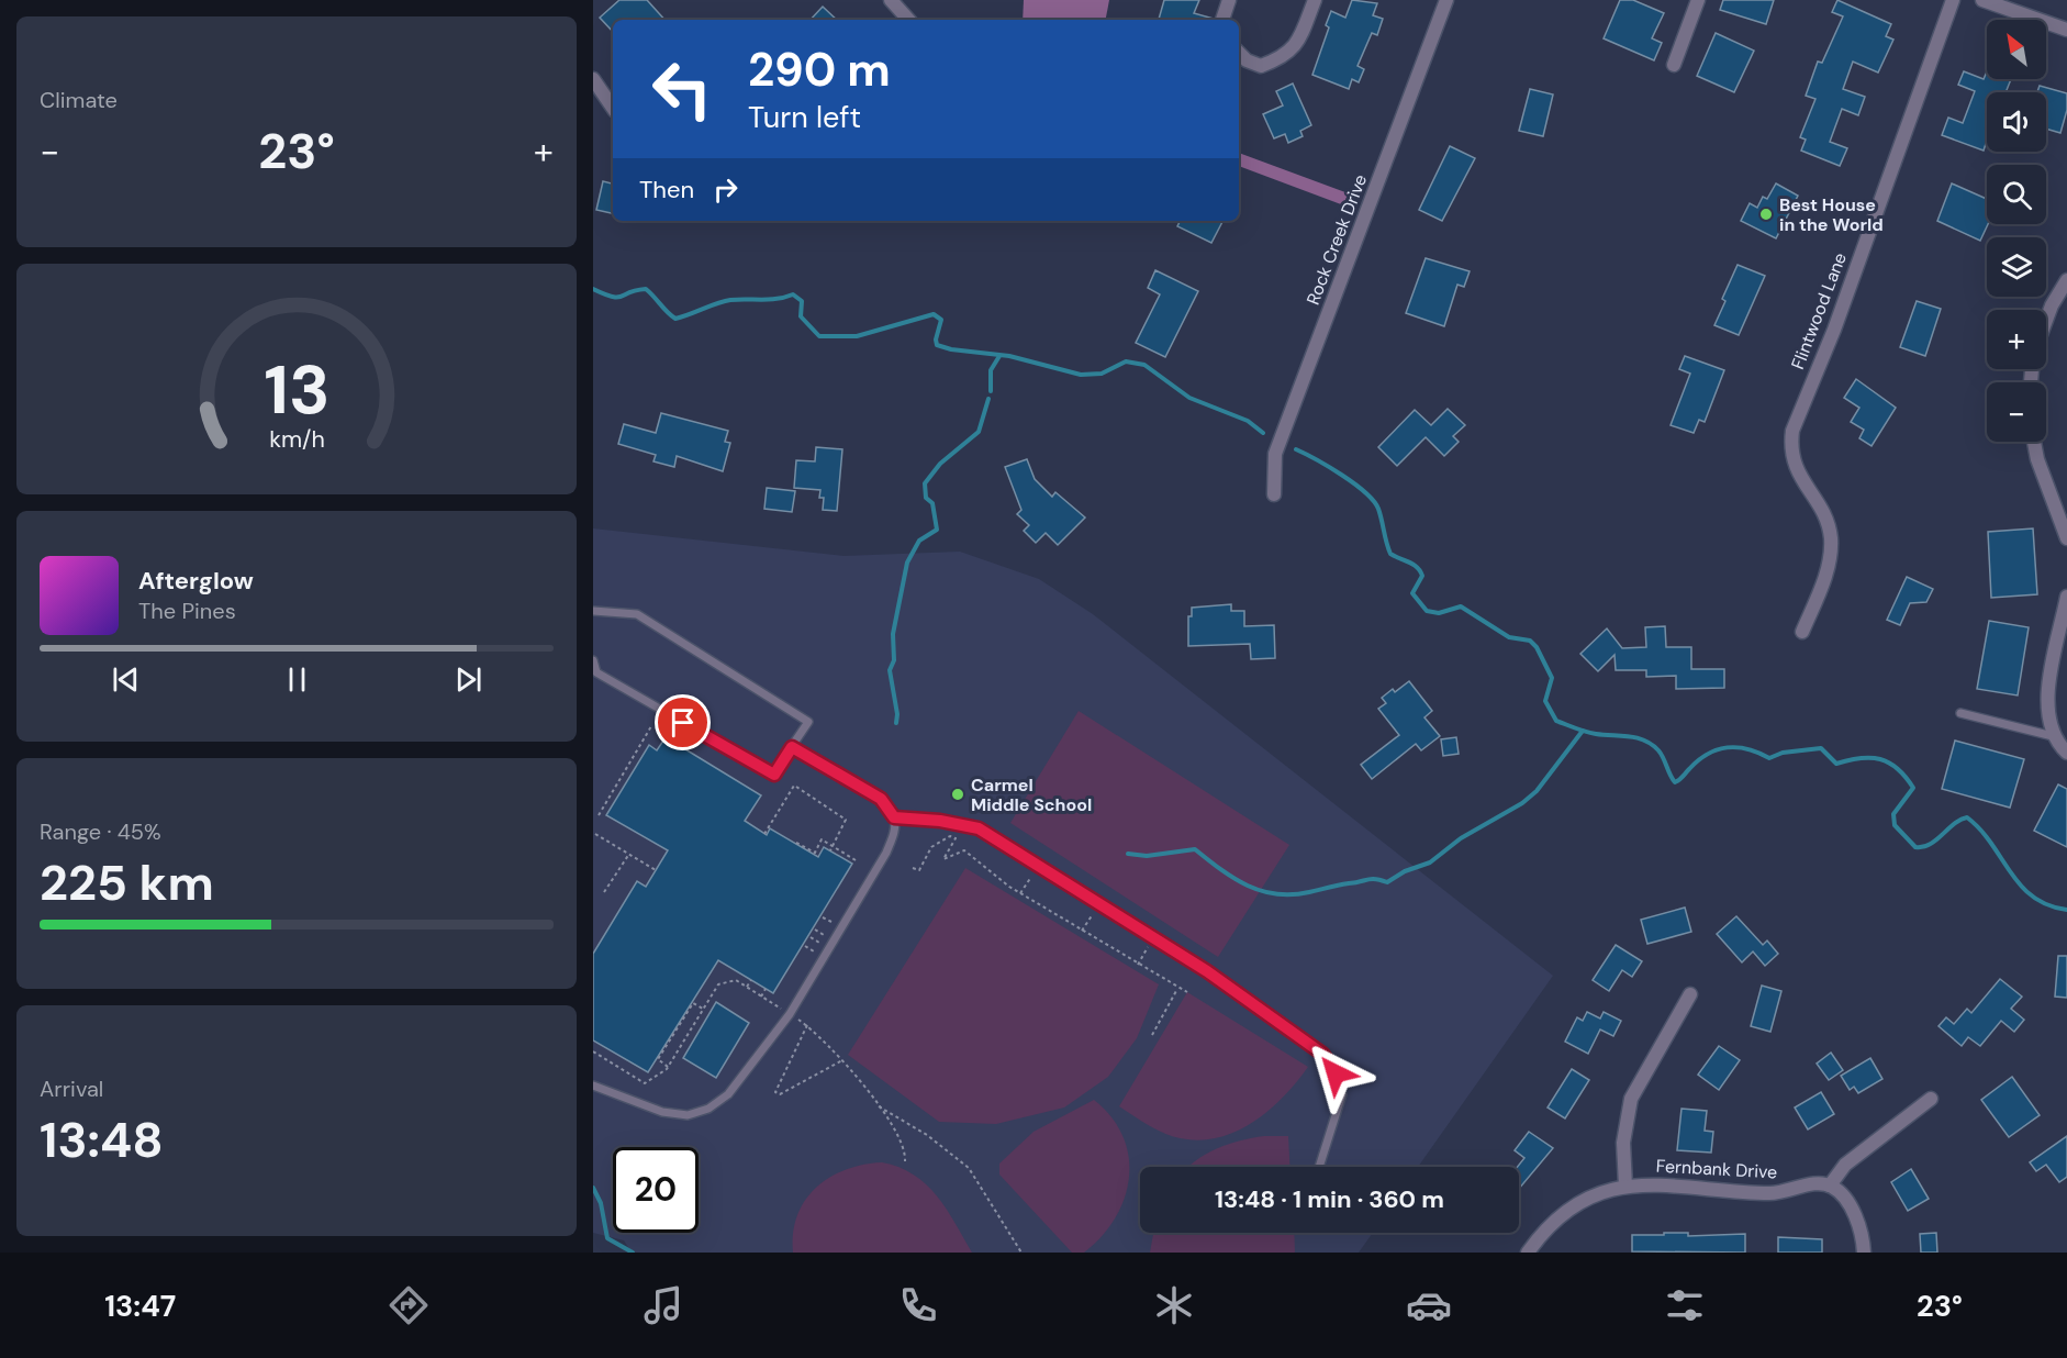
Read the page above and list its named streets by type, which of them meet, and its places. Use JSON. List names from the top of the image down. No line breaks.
{"streets":{"street":["Rock Creek Drive","Flintwood Lane","Fernbank Drive"]},"places":["Best House in the World","Carmel Middle School"],"north":"top left","page":{"tile":["Climate",["Range · 45%","225 km"],["Arrival","13:48"]],"map_buttons":["+","−"],"turn":["290 m","Turn left"],"heat":["−","23°","+"],"then":"Then","song":["Afterglow","The Pines"],"limit":"20","trip":"13:48 · 1 min · 360 m","tabs":["13:47","23°"],"gauge":["13","km/h"]}}
